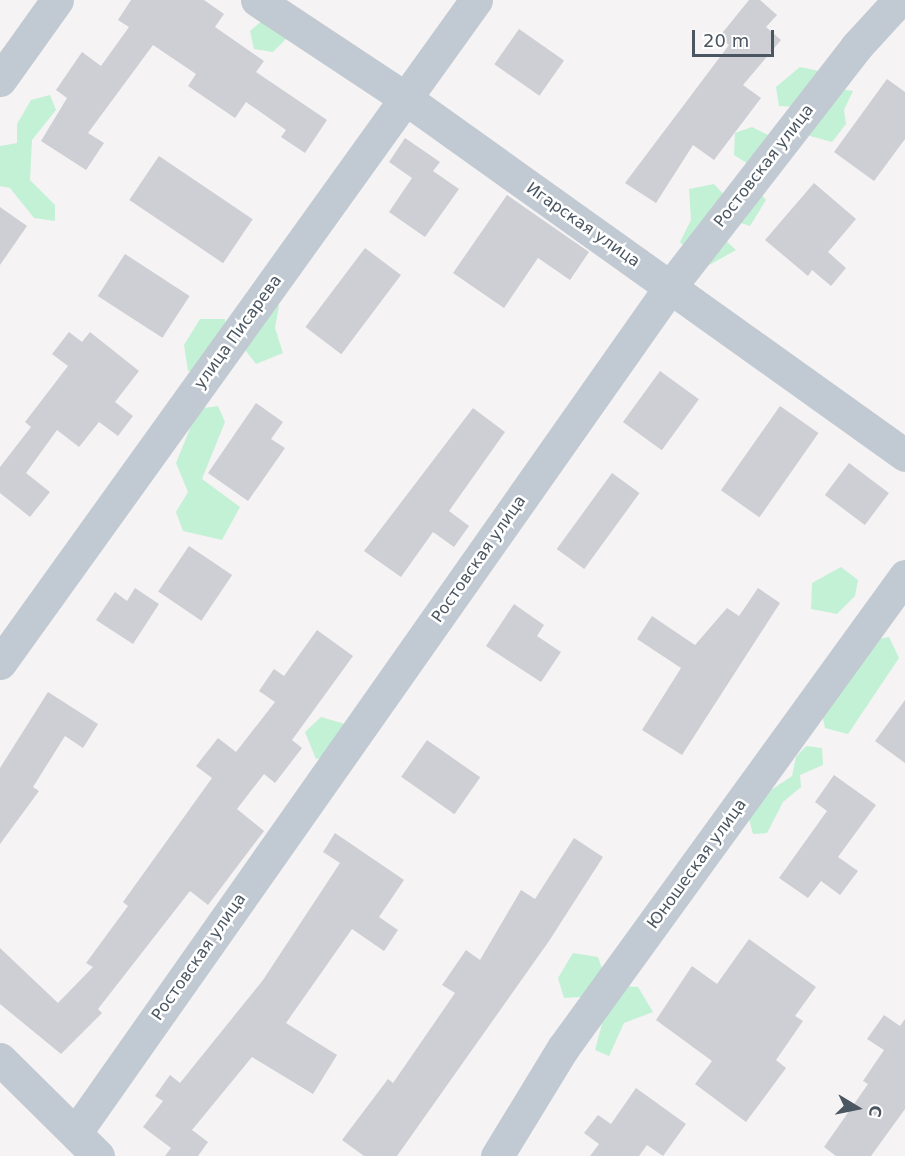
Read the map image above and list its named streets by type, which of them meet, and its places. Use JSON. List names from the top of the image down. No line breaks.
{"streets":{"street":["Ростовская улица","Игарская улица","улица Писарева","Юношеская улица"]},"crossings":[["Ростовская улица","Игарская улица"],["Игарская улица","улица Писарева"]],"scale_bar":"20 m","north":"right"}
